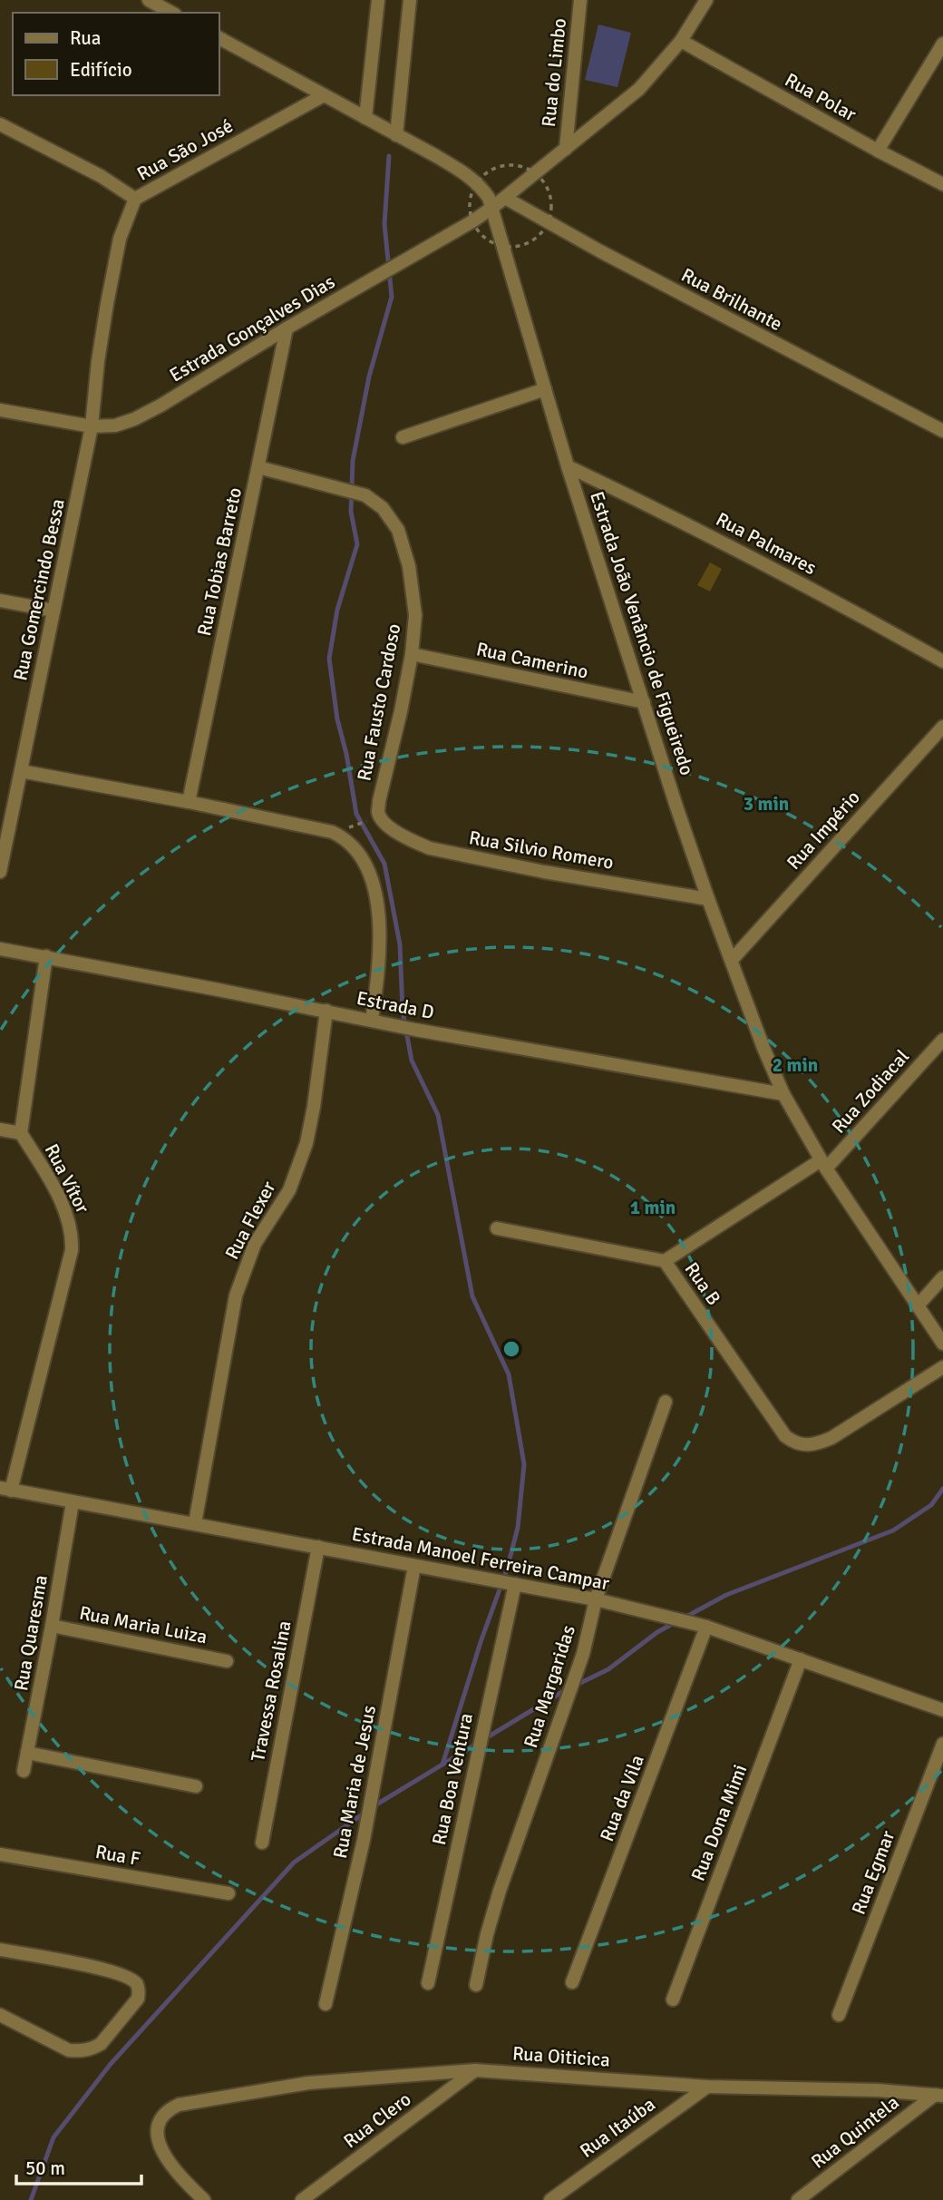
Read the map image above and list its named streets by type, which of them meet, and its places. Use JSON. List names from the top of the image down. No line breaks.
{"streets":{"street":["Rua do Limbo","Rua Polar","Rua São José","Rua Brilhante","Estrada Gonçalves Dias","Rua Palmares","Rua Tobias Barreto","Rua Gomercindo Bessa","Estrada João Venâncio de Figueiredo","Rua Camerino","Rua Fausto Cardoso","Rua Império","Rua Silvio Romero","Estrada D","Rua Zodiacal","Rua Vítor","Rua Flexer","Rua B","Estrada Manoel Ferreira Campar","Rua Maria Luiza","Rua Quaresma","Rua Margaridas","Travessa Rosalina","Rua Boa Ventura","Rua Maria de Jesus","Rua da Vila","Rua Dona Mimi","Rua F","Rua Egmar","Rua Oiticica","Rua Clero","Rua Itaúba","Rua Quintela"]},"crossings":[["Rua do Limbo","Estrada Gonçalves Dias"],["Rua Polar","Estrada Gonçalves Dias"],["Rua São José","Estrada Gonçalves Dias"],["Rua São José","Rua Gomercindo Bessa"],["Rua São José","Estrada João Venâncio de Figueiredo"],["Rua Brilhante","Estrada Gonçalves Dias"],["Estrada Gonçalves Dias","Rua Tobias Barreto"],["Estrada Gonçalves Dias","Rua Gomercindo Bessa"],["Estrada Gonçalves Dias","Estrada João Venâncio de Figueiredo"],["Rua Palmares","Estrada João Venâncio de Figueiredo"],["Rua Tobias Barreto","Rua Fausto Cardoso"],["Estrada João Venâncio de Figueiredo","Rua Camerino"],["Estrada João Venâncio de Figueiredo","Rua Império"],["Estrada João Venâncio de Figueiredo","Rua Silvio Romero"],["Estrada João Venâncio de Figueiredo","Estrada D"],["Estrada João Venâncio de Figueiredo","Rua Zodiacal"],["Rua Camerino","Rua Fausto Cardoso"],["Rua Fausto Cardoso","Rua Silvio Romero"],["Estrada D","Rua Vítor"],["Estrada D","Rua Flexer"],["Rua Zodiacal","Rua B"],["Rua Vítor","Estrada Manoel Ferreira Campar"],["Rua Flexer","Estrada Manoel Ferreira Campar"],["Estrada Manoel Ferreira Campar","Rua Quaresma"],["Estrada Manoel Ferreira Campar","Rua Margaridas"],["Estrada Manoel Ferreira Campar","Travessa Rosalina"],["Estrada Manoel Ferreira Campar","Rua Boa Ventura"],["Estrada Manoel Ferreira Campar","Rua Maria de Jesus"],["Estrada Manoel Ferreira Campar","Rua da Vila"],["Estrada Manoel Ferreira Campar","Rua Dona Mimi"],["Rua Maria Luiza","Rua Quaresma"],["Rua Oiticica","Rua Clero"],["Rua Oiticica","Rua Itaúba"],["Rua Oiticica","Rua Quintela"]],"legend":["Rua","Edifício"],"scale_bar":"50 m","rings":["3 min","2 min","1 min"]}
